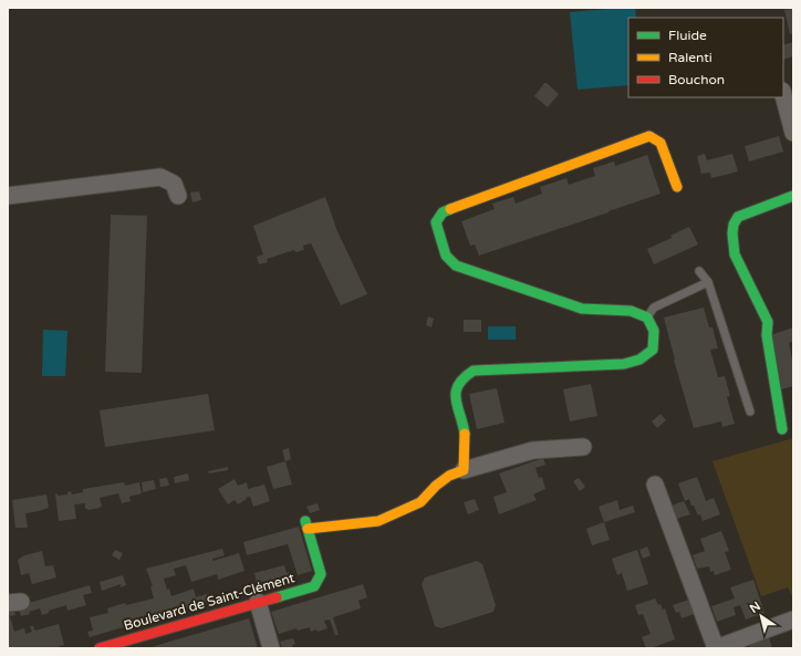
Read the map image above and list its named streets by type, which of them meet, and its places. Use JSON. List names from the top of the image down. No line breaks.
{"streets":{"street":["Boulevard de Saint-Clément"]},"legend":["Fluide","Ralenti","Bouchon"],"north":"top left"}
